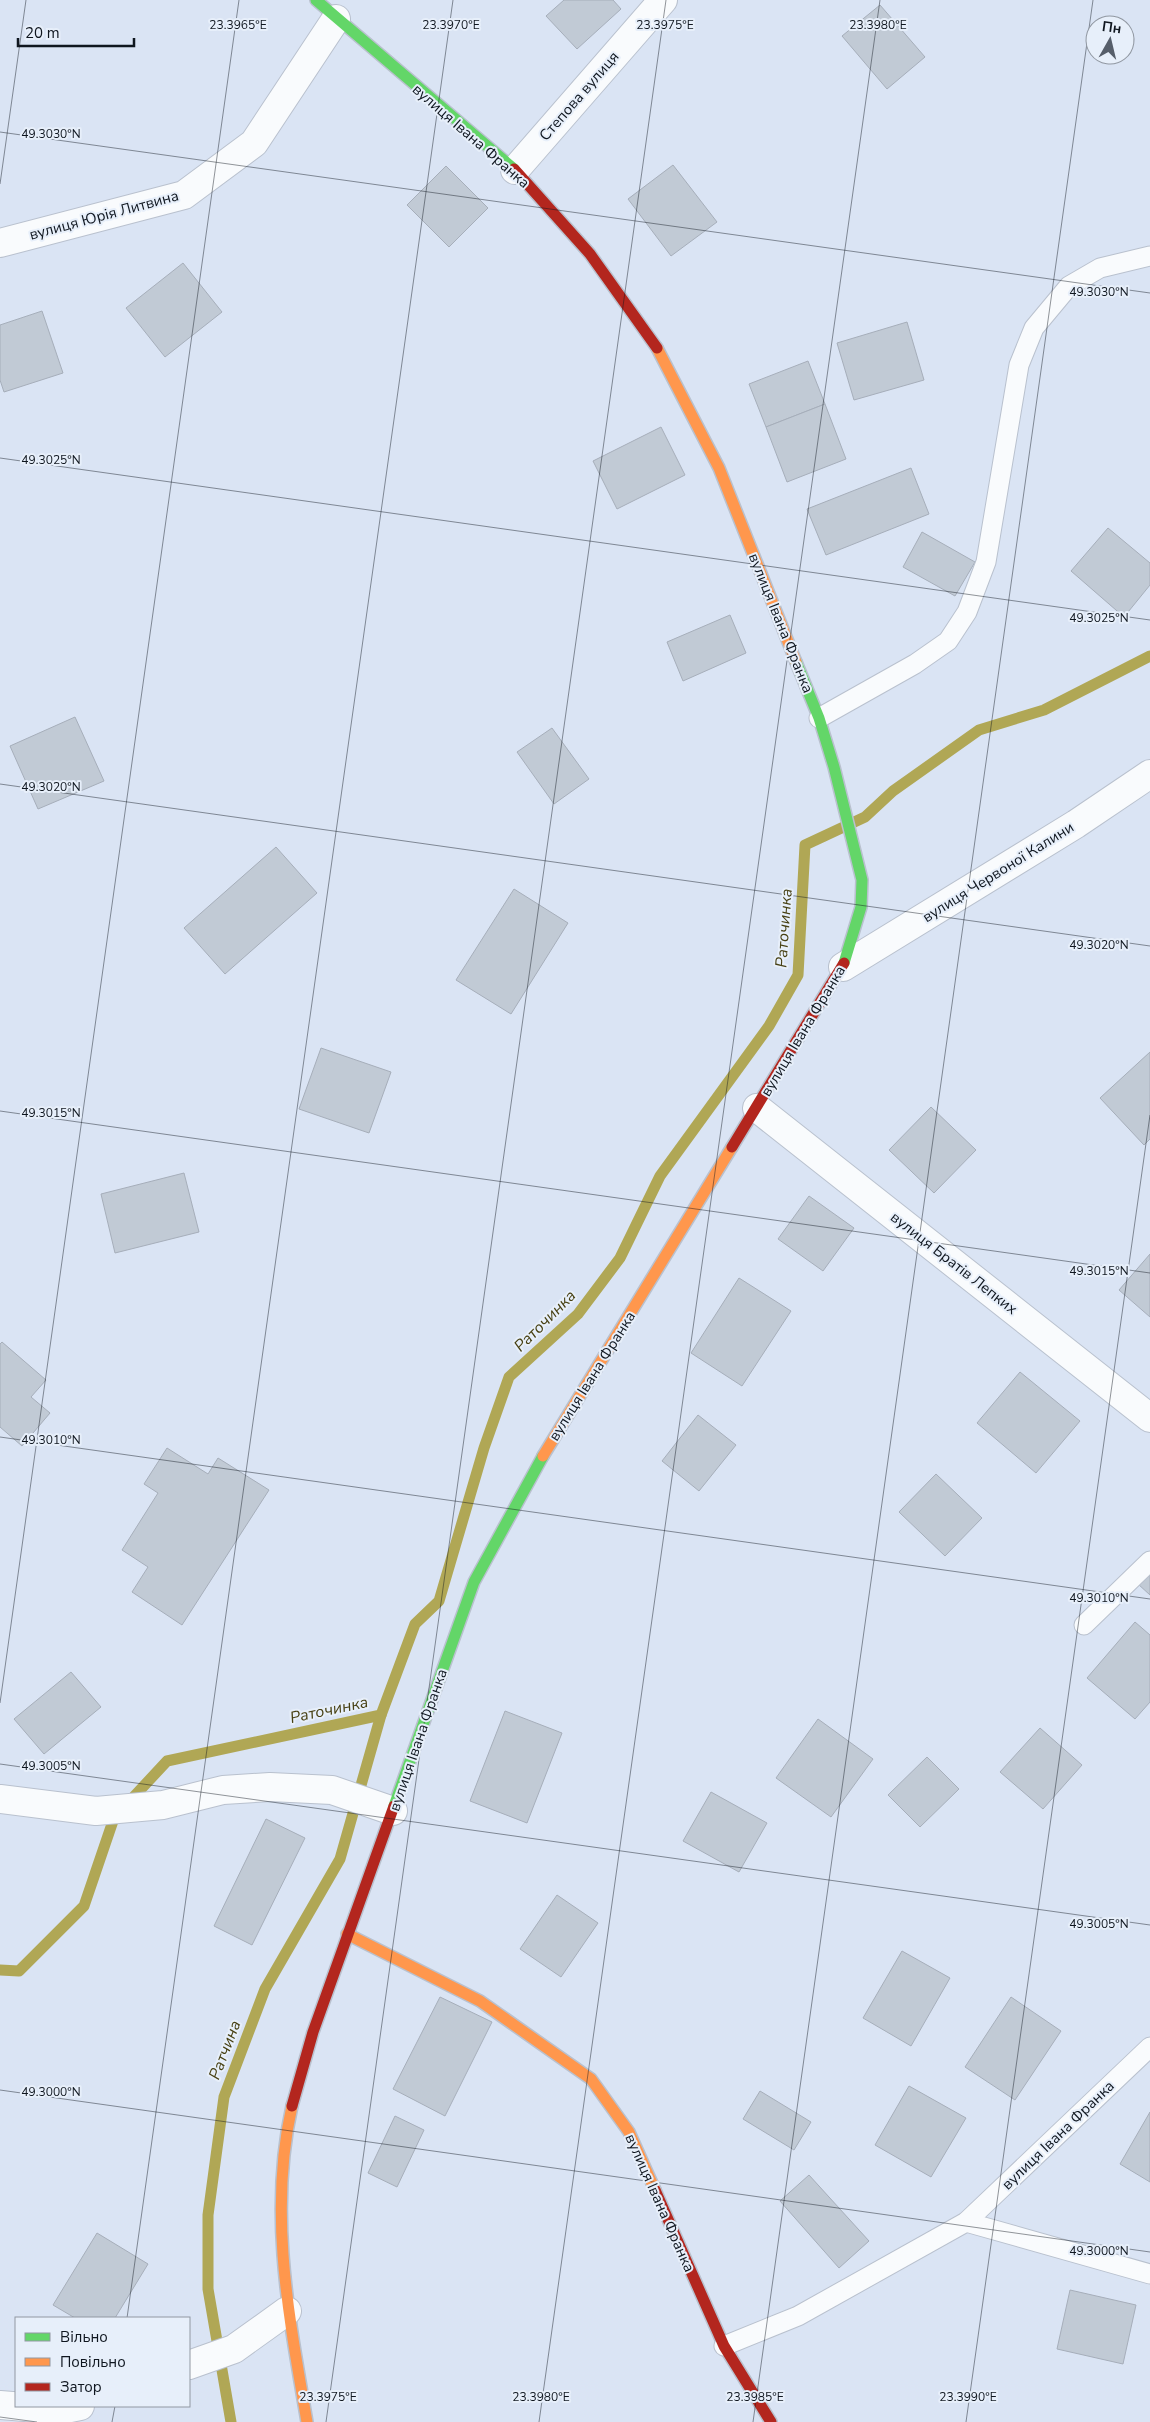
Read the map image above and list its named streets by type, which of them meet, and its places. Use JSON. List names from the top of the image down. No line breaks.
{"streets":{"main road":["вулиця Івана Франка"],"street":["Степова вулиця","вулиця Юрія Литвина","вулиця Червоної Калини","вулиця Братів Лепких"]},"crossings":[["Степова вулиця","вулиця Івана Франка"],["вулиця Івана Франка","вулиця Юрія Литвина"],["вулиця Івана Франка","вулиця Червоної Калини"],["вулиця Івана Франка","вулиця Братів Лепких"]],"water":["Раточинка","Ратчина"],"legend":["Вільно","Повільно","Затор"],"scale_bar":"20 m","north":"top","coordinates":["23.3965°E","23.3970°E","23.3975°E","23.3980°E","49.3030°N","49.3025°N","49.3020°N","49.3015°N","49.3010°N","49.3005°N","49.3000°N","23.3985°E","23.3990°E"]}
